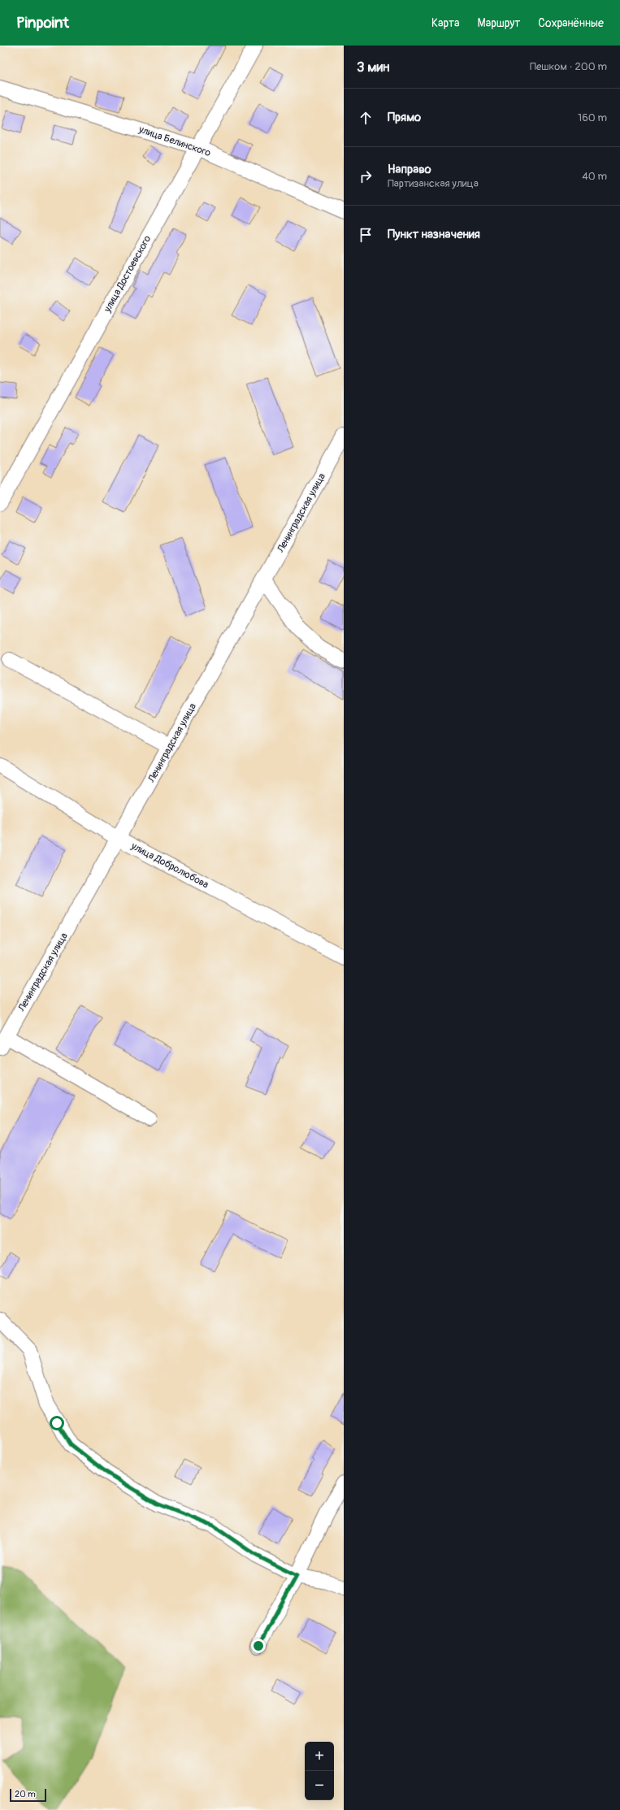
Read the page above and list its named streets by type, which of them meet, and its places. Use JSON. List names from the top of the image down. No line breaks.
{"streets":{"street":["улица Белинского","улица Достоевского","Ленинградская улица","улица Добролюбова"]},"crossings":[["улица Белинского","улица Достоевского"],["Ленинградская улица","улица Добролюбова"]],"scale_bar":"20 m","page":{"header":"Pinpoint","nav":["Карта","Маршрут","Сохранённые"],"heading":["3 мин","Пешком · 200 m"],"list":[["Прямо","160 m"],["Направо","Партизанская улица","40 m"],"Пункт назначения"],"map_buttons":["+","−"],"scale":"20 m"}}
